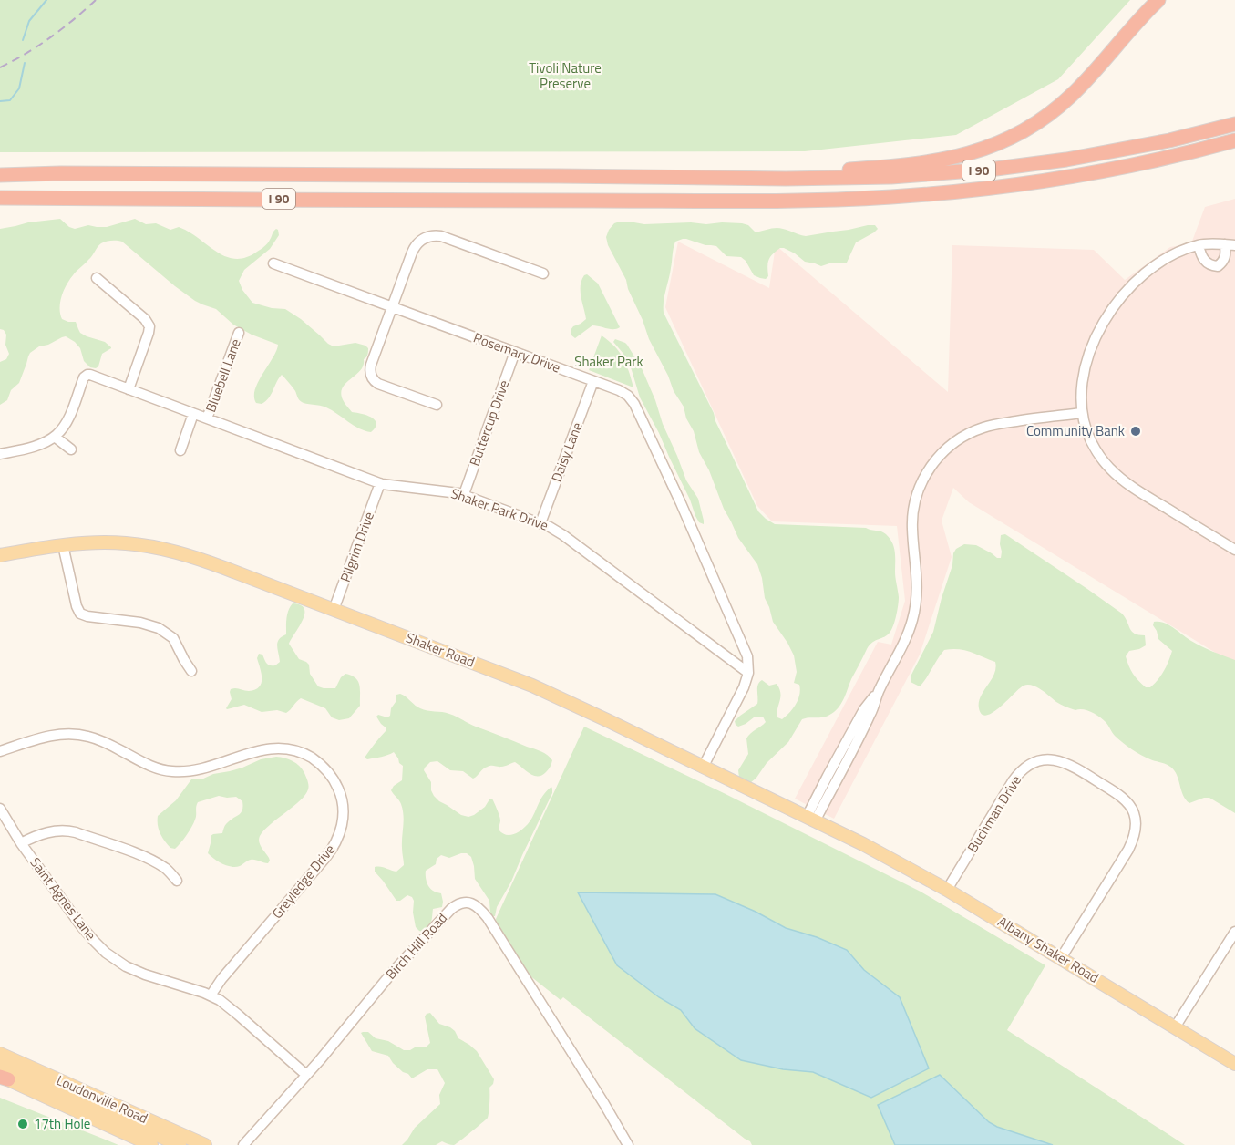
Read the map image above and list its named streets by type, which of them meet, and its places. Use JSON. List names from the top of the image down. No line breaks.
{"streets":{"highway":["I 90"],"main road":["Shaker Road","Albany Shaker Road","Loudonville Road"],"street":["Rosemary Drive","Bluebell Lane","Buttercup Drive","Daisy Lane","Shaker Park Drive","Pilgrim Drive","Buchman Drive","Greyledge Drive","Saint Agnes Lane","Birch Hill Road"]},"crossings":[["Rosemary Drive","Buttercup Drive"],["Rosemary Drive","Daisy Lane"],["Rosemary Drive","Shaker Park Drive"],["Bluebell Lane","Shaker Park Drive"],["Buttercup Drive","Shaker Park Drive"],["Daisy Lane","Shaker Park Drive"],["Shaker Park Drive","Pilgrim Drive"],["Pilgrim Drive","Shaker Road"],["Shaker Road","Albany Shaker Road"],["Buchman Drive","Albany Shaker Road"],["Greyledge Drive","Saint Agnes Lane"],["Saint Agnes Lane","Birch Hill Road"]],"parks":["Tivoli Nature Preserve","Shaker Park"],"places":["Community Bank","17th Hole"]}
